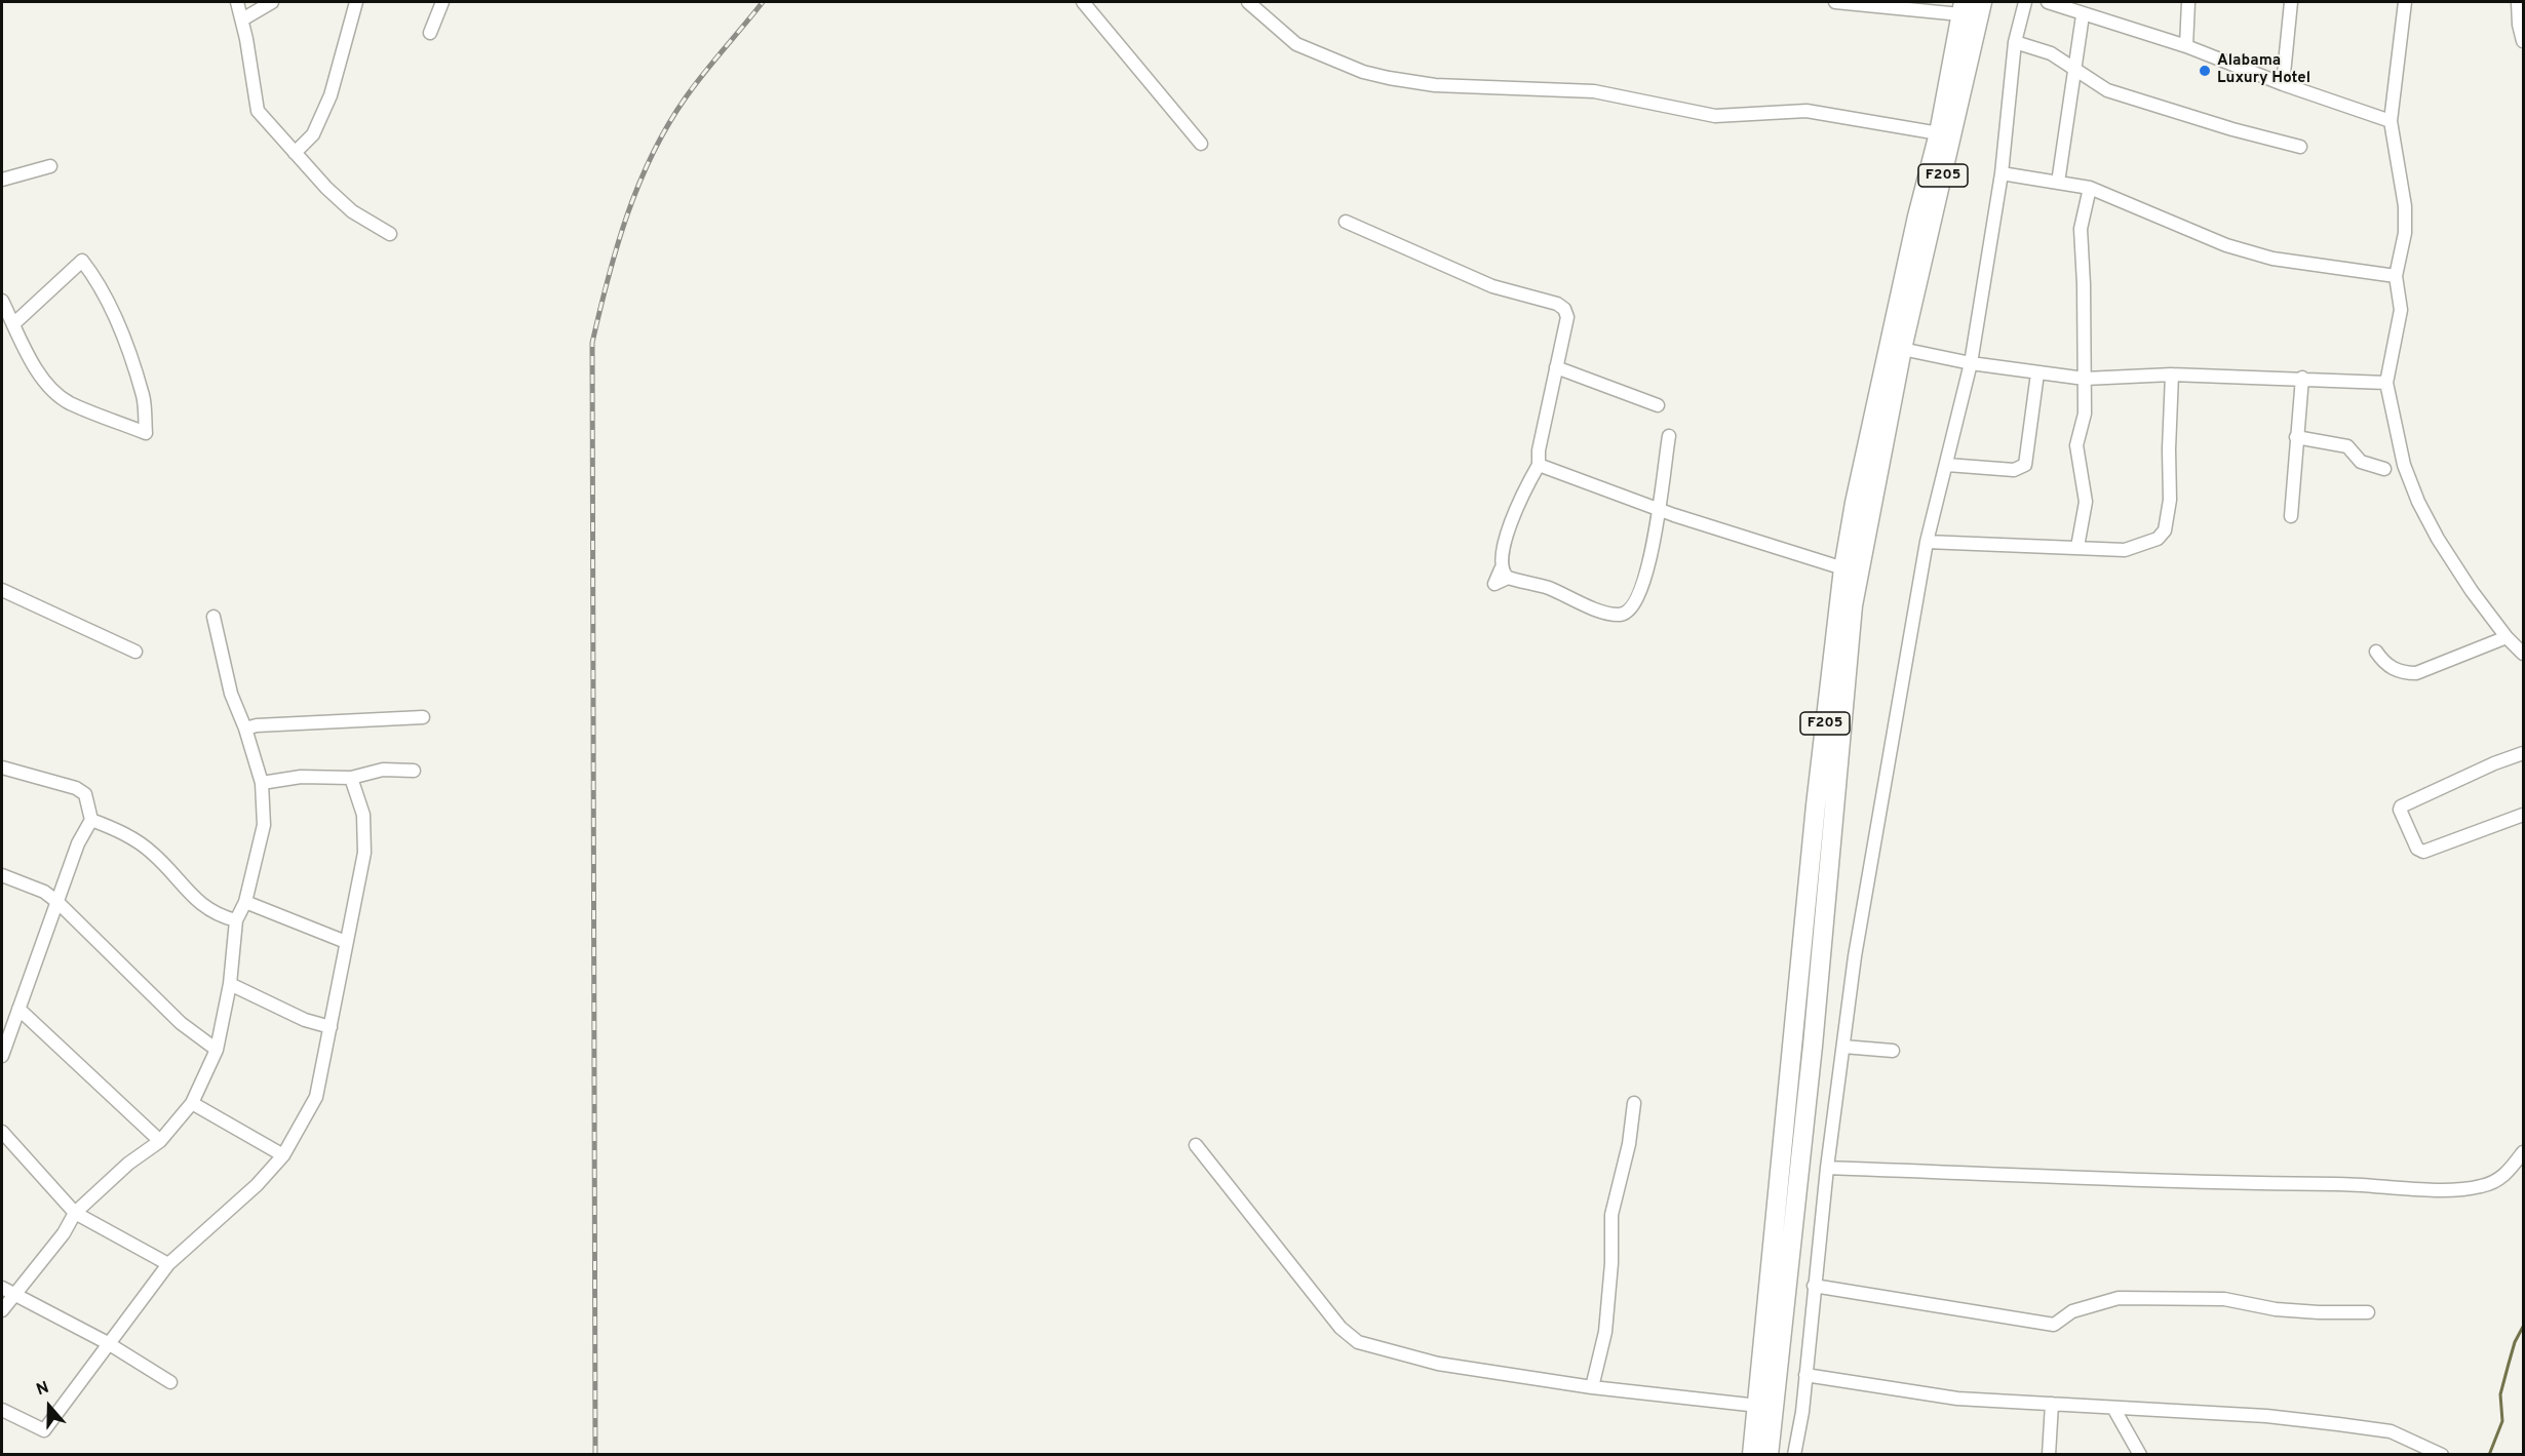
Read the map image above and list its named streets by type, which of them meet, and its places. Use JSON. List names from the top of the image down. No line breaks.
{"streets":{"main road":["F205"]},"places":["Alabama Luxury Hotel"],"north":"top"}
